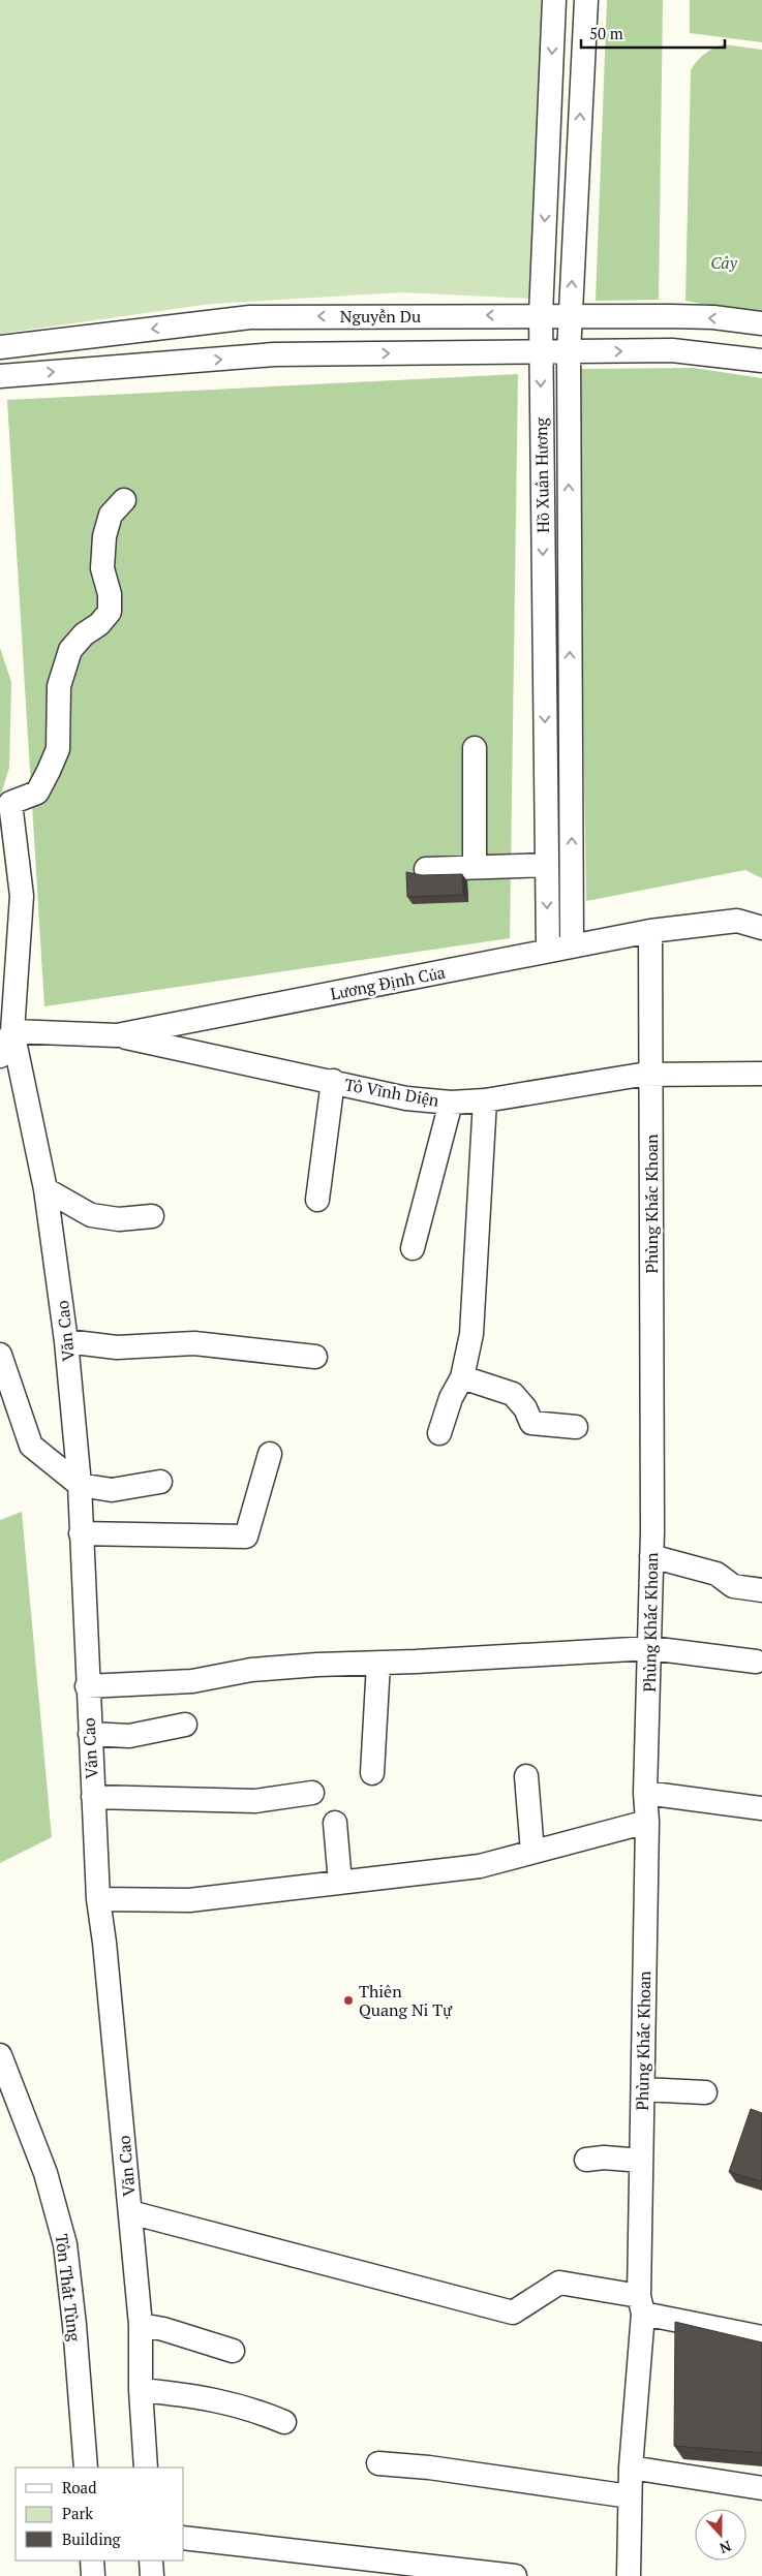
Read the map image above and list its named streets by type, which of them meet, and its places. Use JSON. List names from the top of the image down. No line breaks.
{"streets":{"street":["Nguyễn Du","Hồ Xuân Hương","Lương Định Của","Tô Vĩnh Diện","Phùng Khắc Khoan","Văn Cao","Tôn Thất Tùng"]},"crossings":[["Nguyễn Du","Hồ Xuân Hương"],["Hồ Xuân Hương","Lương Định Của"],["Lương Định Của","Tô Vĩnh Diện"],["Lương Định Của","Phùng Khắc Khoan"],["Lương Định Của","Văn Cao"],["Tô Vĩnh Diện","Phùng Khắc Khoan"]],"parks":["Cây"],"places":["Thiên Quang Ni Tự"],"legend":["Road","Park","Building"],"scale_bar":"50 m","north":"bottom"}
